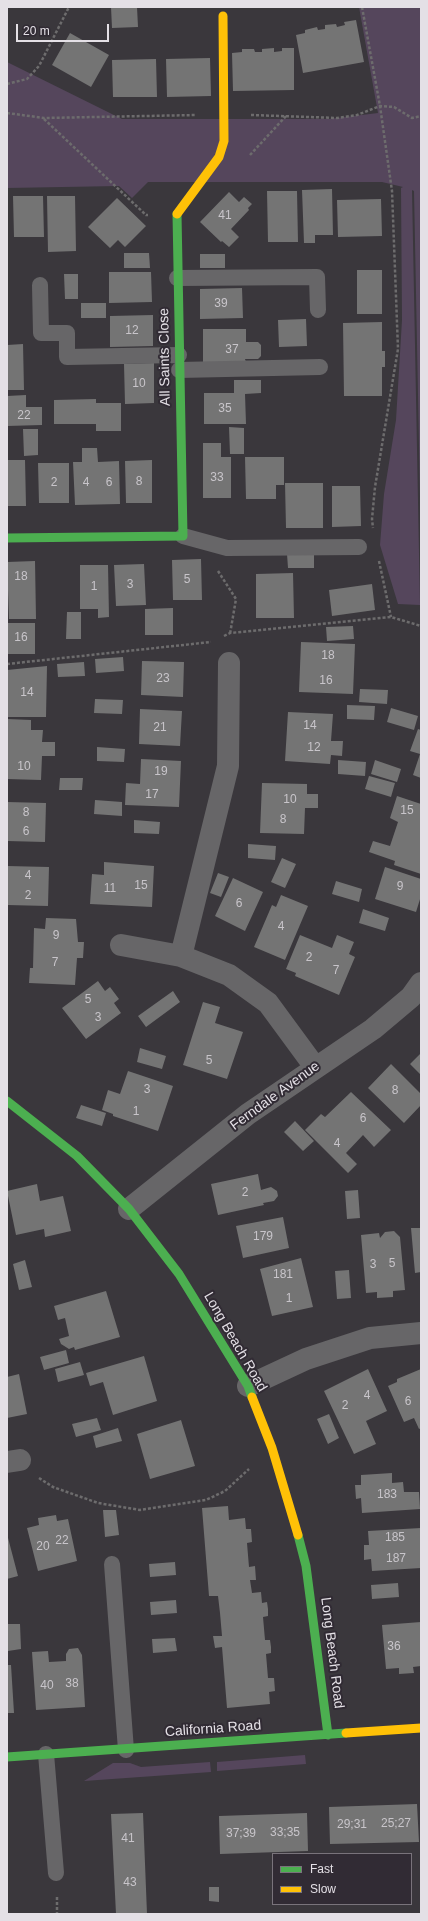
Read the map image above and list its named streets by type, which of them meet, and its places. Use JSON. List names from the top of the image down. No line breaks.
{"streets":{"street":["All Saints Close","Ferndale Avenue","Long Beach Road","California Road"]},"crossings":[["Ferndale Avenue","Long Beach Road"],["Long Beach Road","California Road"]],"house_numbers":["41","39","12","37","10","35","22","33","8","2","4","6","18","5","3","1","16","18","23","16","14","14","21","12","10","19","17","10","15","8","8","6","4","15","9","11","2","6","4","9","2","7","7","5","3","5","3","8","1","6","4","2","179","5","3","181","1","4","6","2","183","185","22","20","187","36","38","40","25;27","29;31","33;35","37;39","41","43"],"legend":["Fast","Slow"],"scale_bar":"20 m"}
